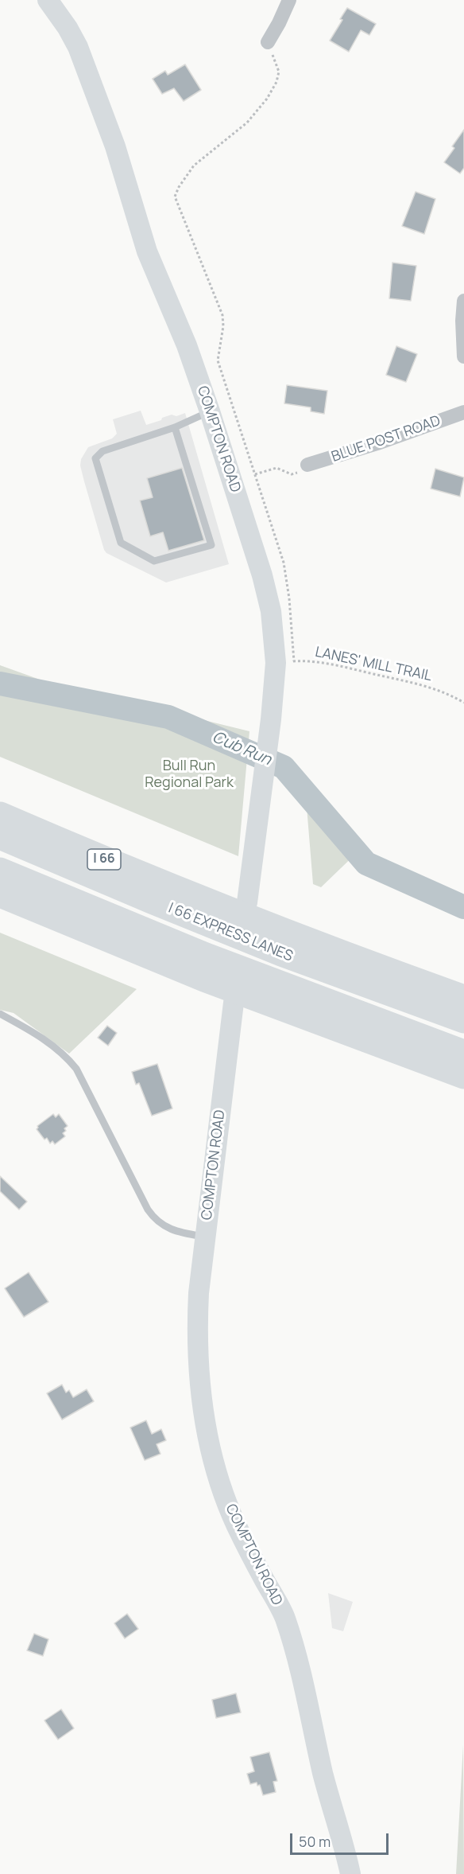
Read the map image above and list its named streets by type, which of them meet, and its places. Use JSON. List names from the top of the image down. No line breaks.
{"streets":{"highway":["I 66","I 66 EXPRESS LANES"],"street":["COMPTON ROAD","BLUE POST ROAD"],"path":["LANES' MILL TRAIL"]},"crossings":[["COMPTON ROAD","LANES' MILL TRAIL"],["I 66","I 66 EXPRESS LANES"]],"water":["Cub Run"],"parks":["Bull Run Regional Park"],"scale_bar":"50 m"}
